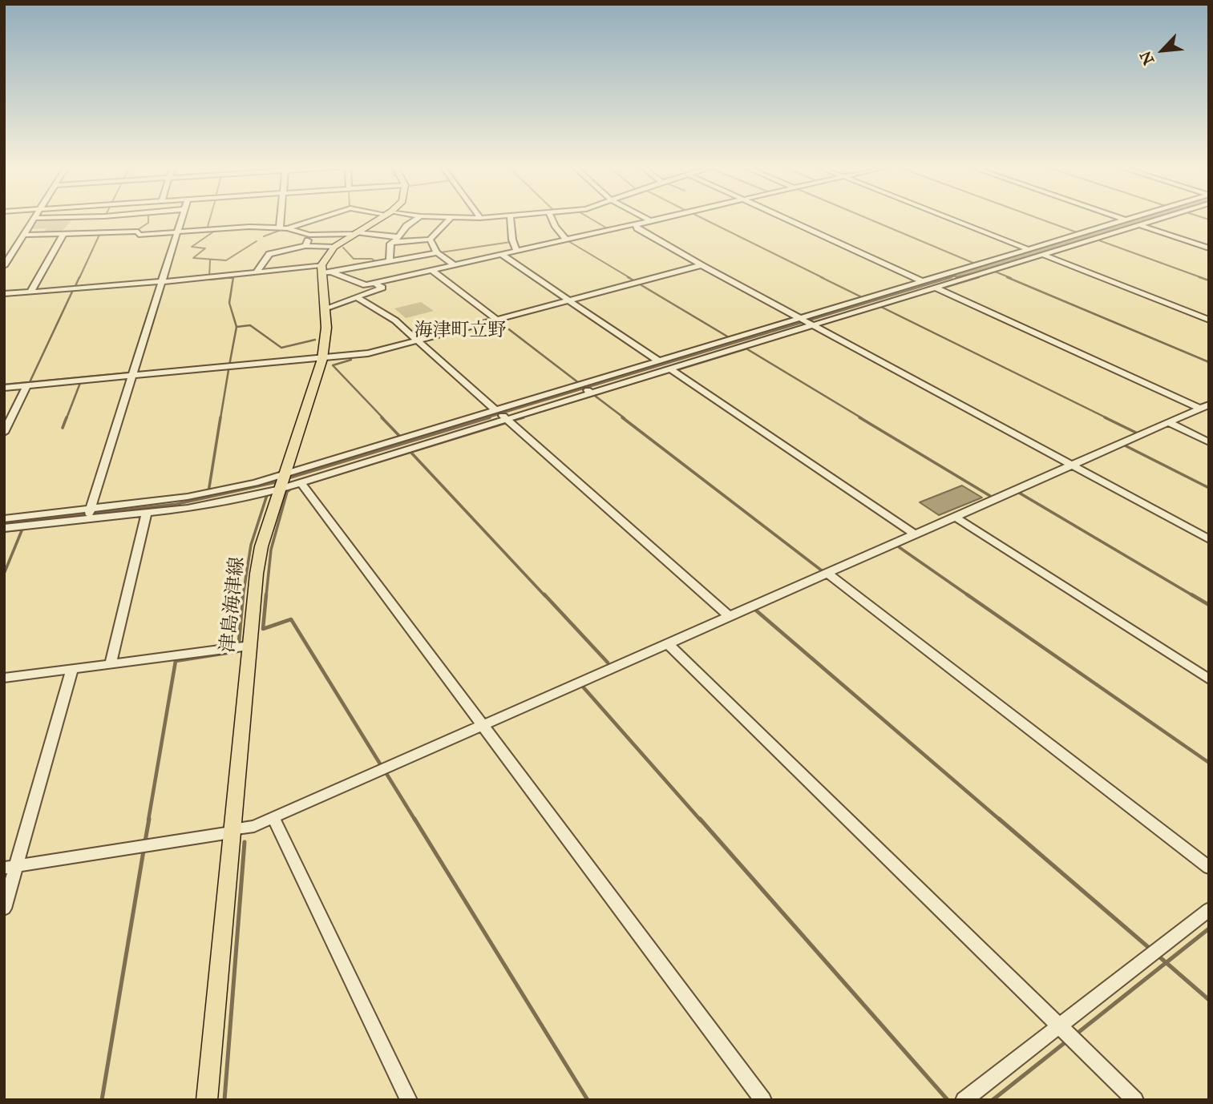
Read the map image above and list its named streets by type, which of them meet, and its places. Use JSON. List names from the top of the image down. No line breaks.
{"streets":{"main road":["津島海津線"]},"districts":["海津町立野"],"north":"bottom left"}
